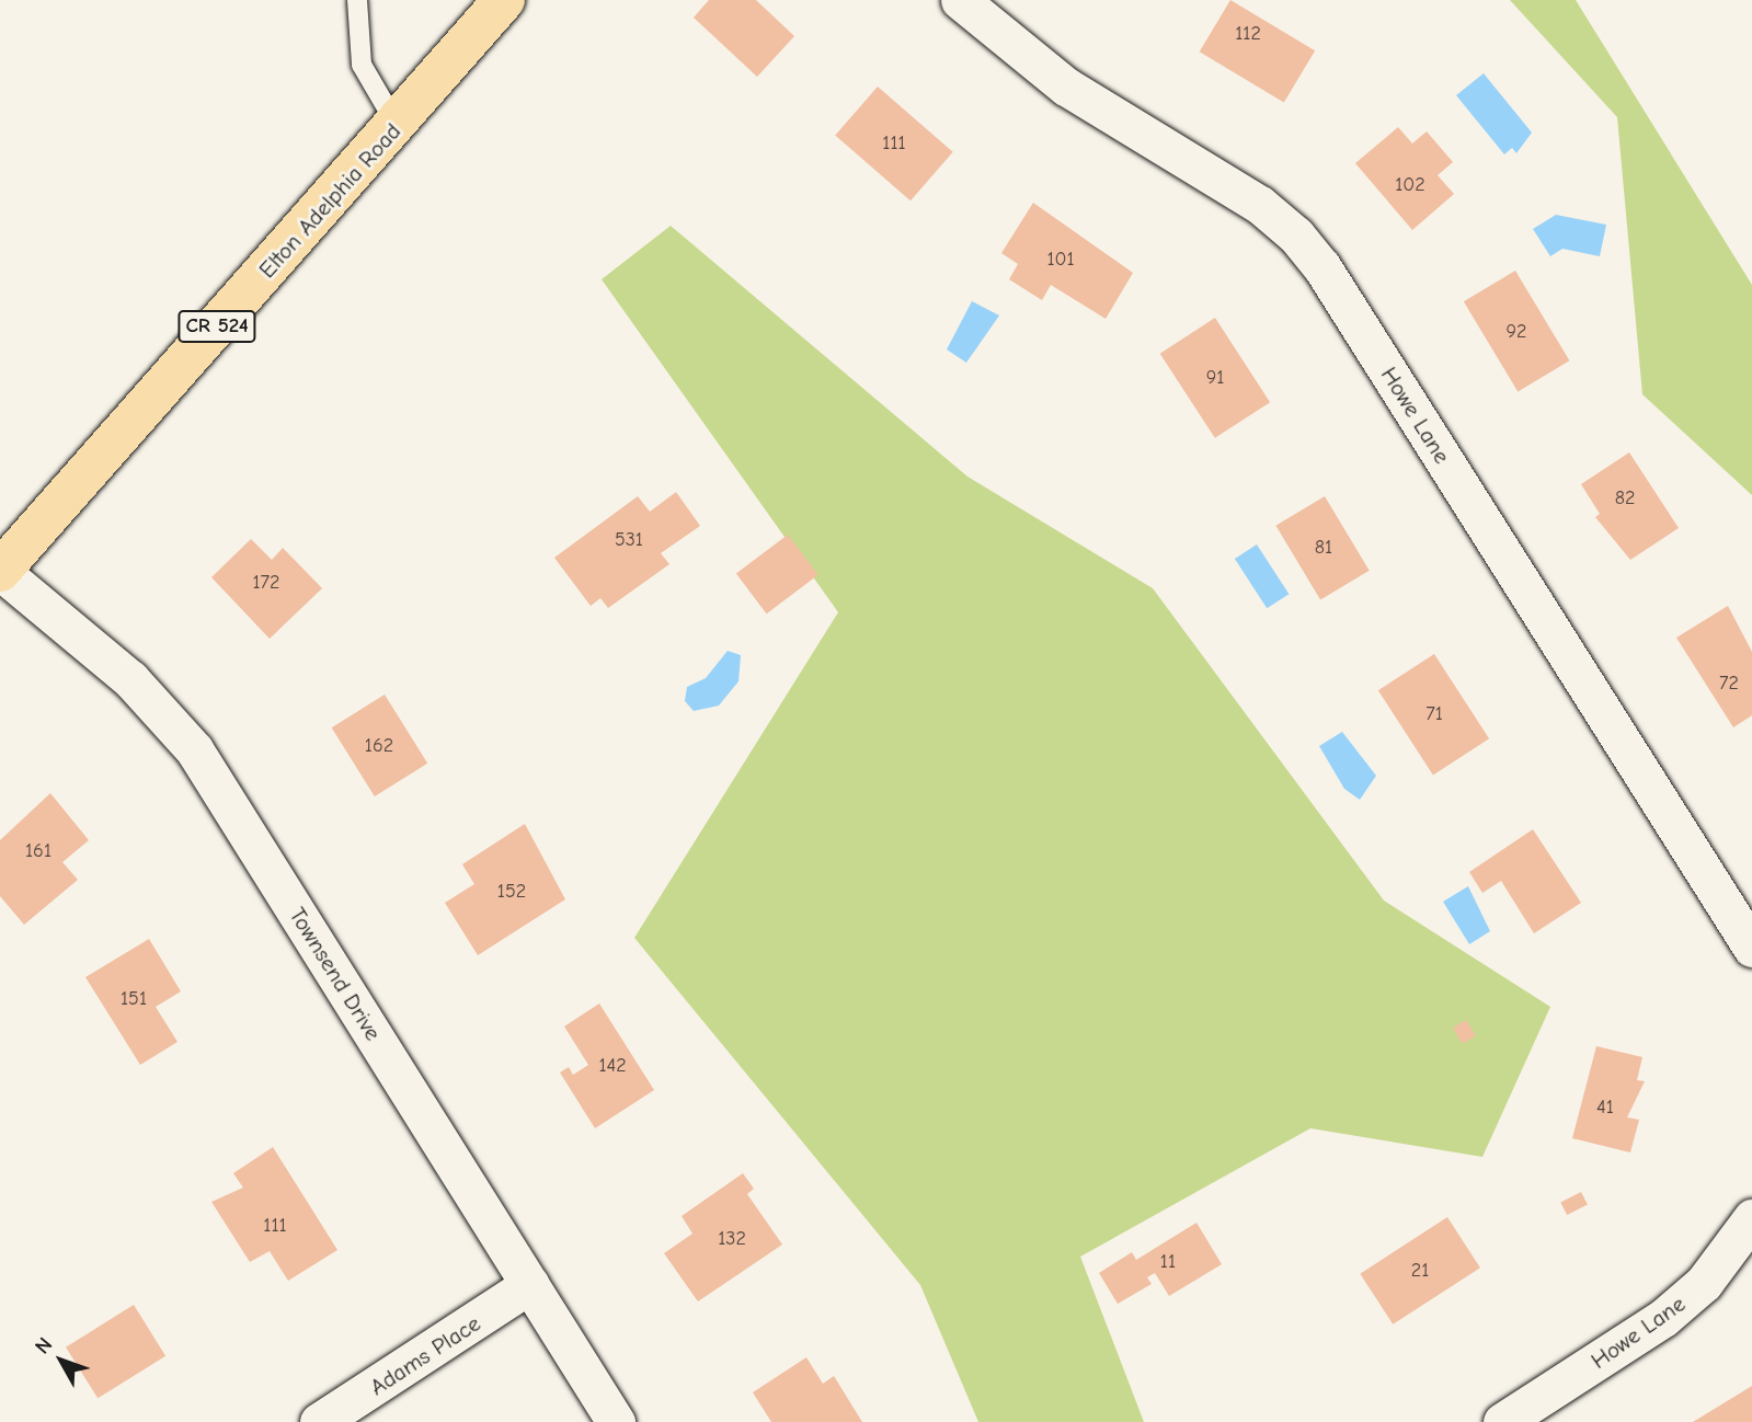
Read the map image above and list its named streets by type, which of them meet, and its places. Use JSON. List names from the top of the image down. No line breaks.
{"streets":{"main road":["Elton Adelphia Road","CR 524"],"street":["Howe Lane","Townsend Drive","Adams Place"]},"crossings":[["Elton Adelphia Road","Townsend Drive"],["Townsend Drive","Adams Place"]],"house_numbers":["112","111","102","101","92","91","82","531","81","172","72","71","162","161","152","151","142","41","111","132","11","21"],"north":"top left"}
